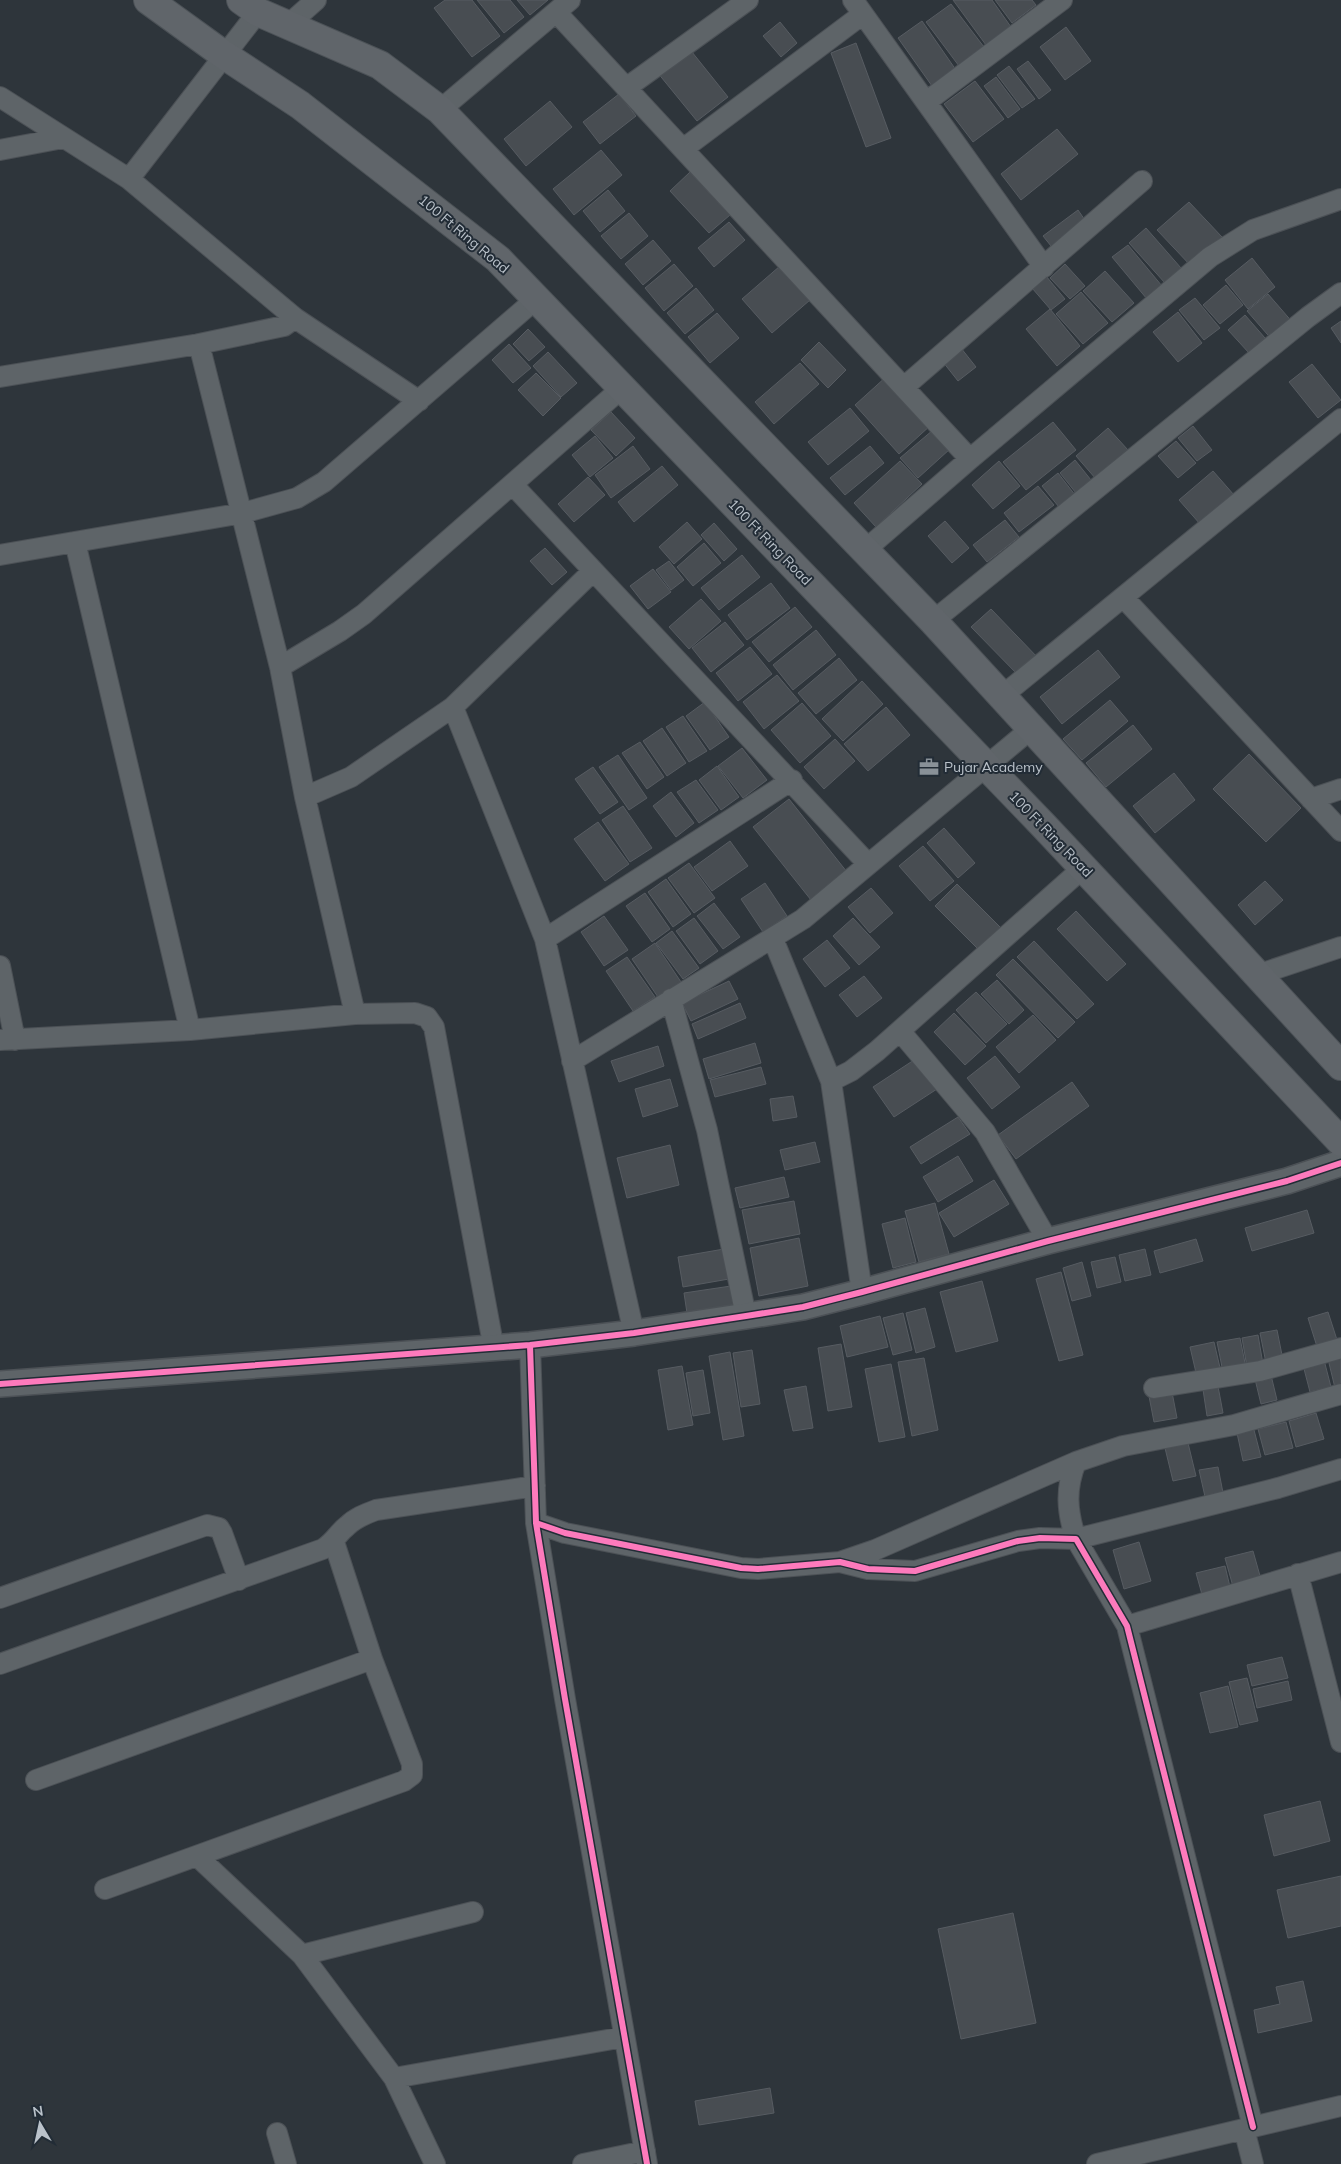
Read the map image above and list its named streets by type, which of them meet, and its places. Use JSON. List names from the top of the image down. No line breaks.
{"streets":{"main road":["100 Ft Ring Road"]},"places":{"office":["Pujar Academy"]},"north":"top"}
